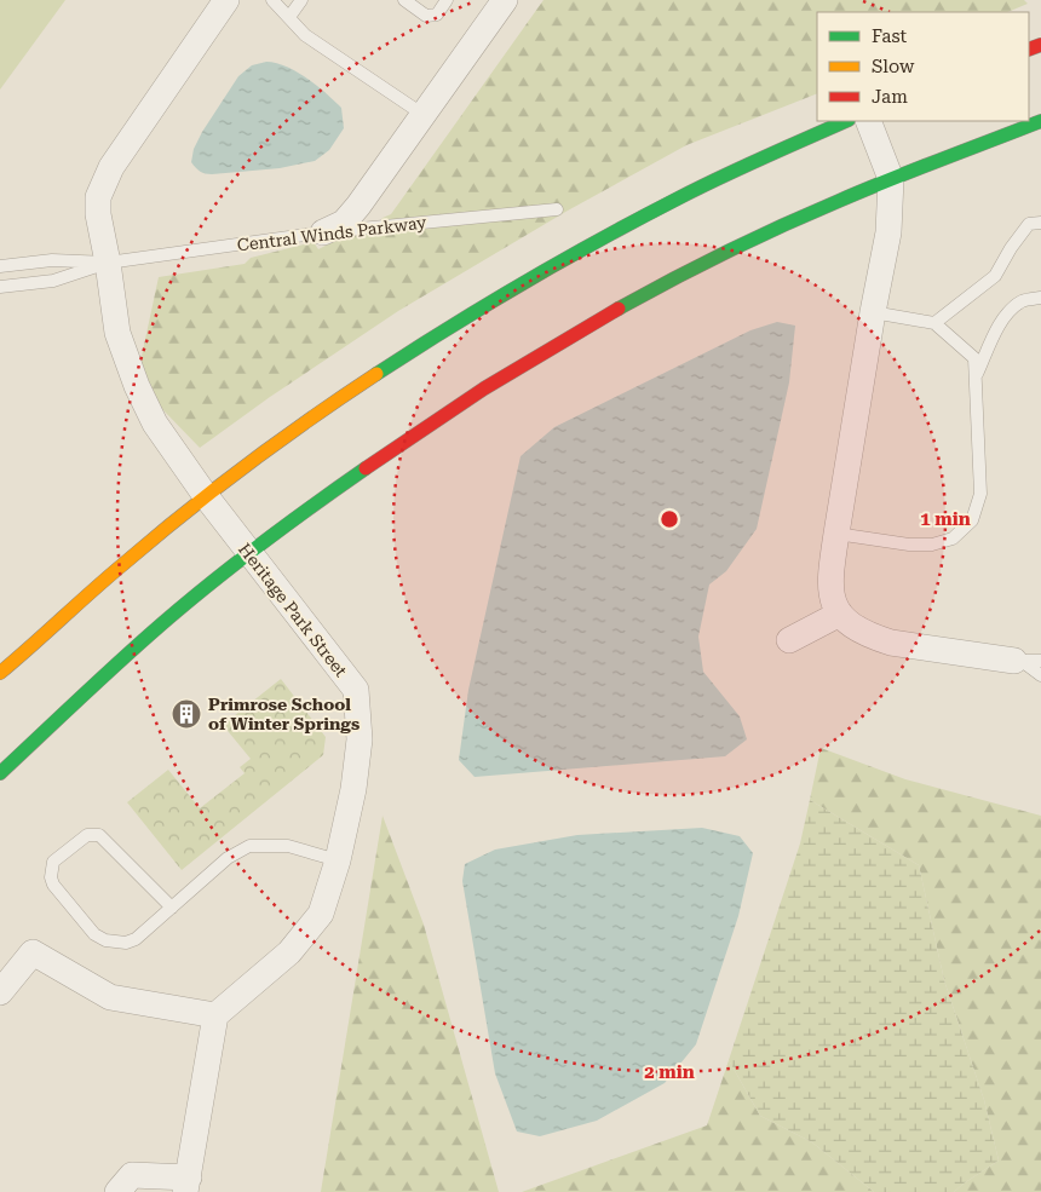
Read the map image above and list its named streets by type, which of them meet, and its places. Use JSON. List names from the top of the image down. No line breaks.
{"streets":{"street":["Heritage Park Street"],"lane":["Central Winds Parkway"]},"crossings":[["Central Winds Parkway","Heritage Park Street"]],"places":{"building":["Primrose School of Winter Springs"]},"legend":["Fast","Slow","Jam"],"rings":["1 min","2 min"]}
